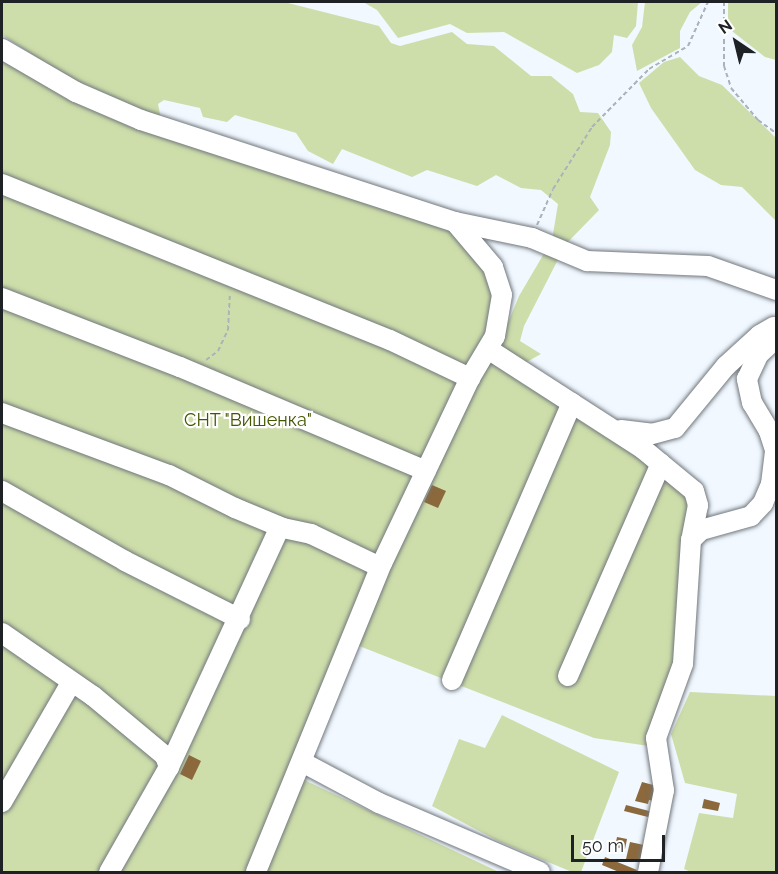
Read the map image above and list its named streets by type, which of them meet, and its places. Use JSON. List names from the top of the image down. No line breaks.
{"parks":["СНТ \"Вишенка\""],"scale_bar":"50 m","north":"top left"}
